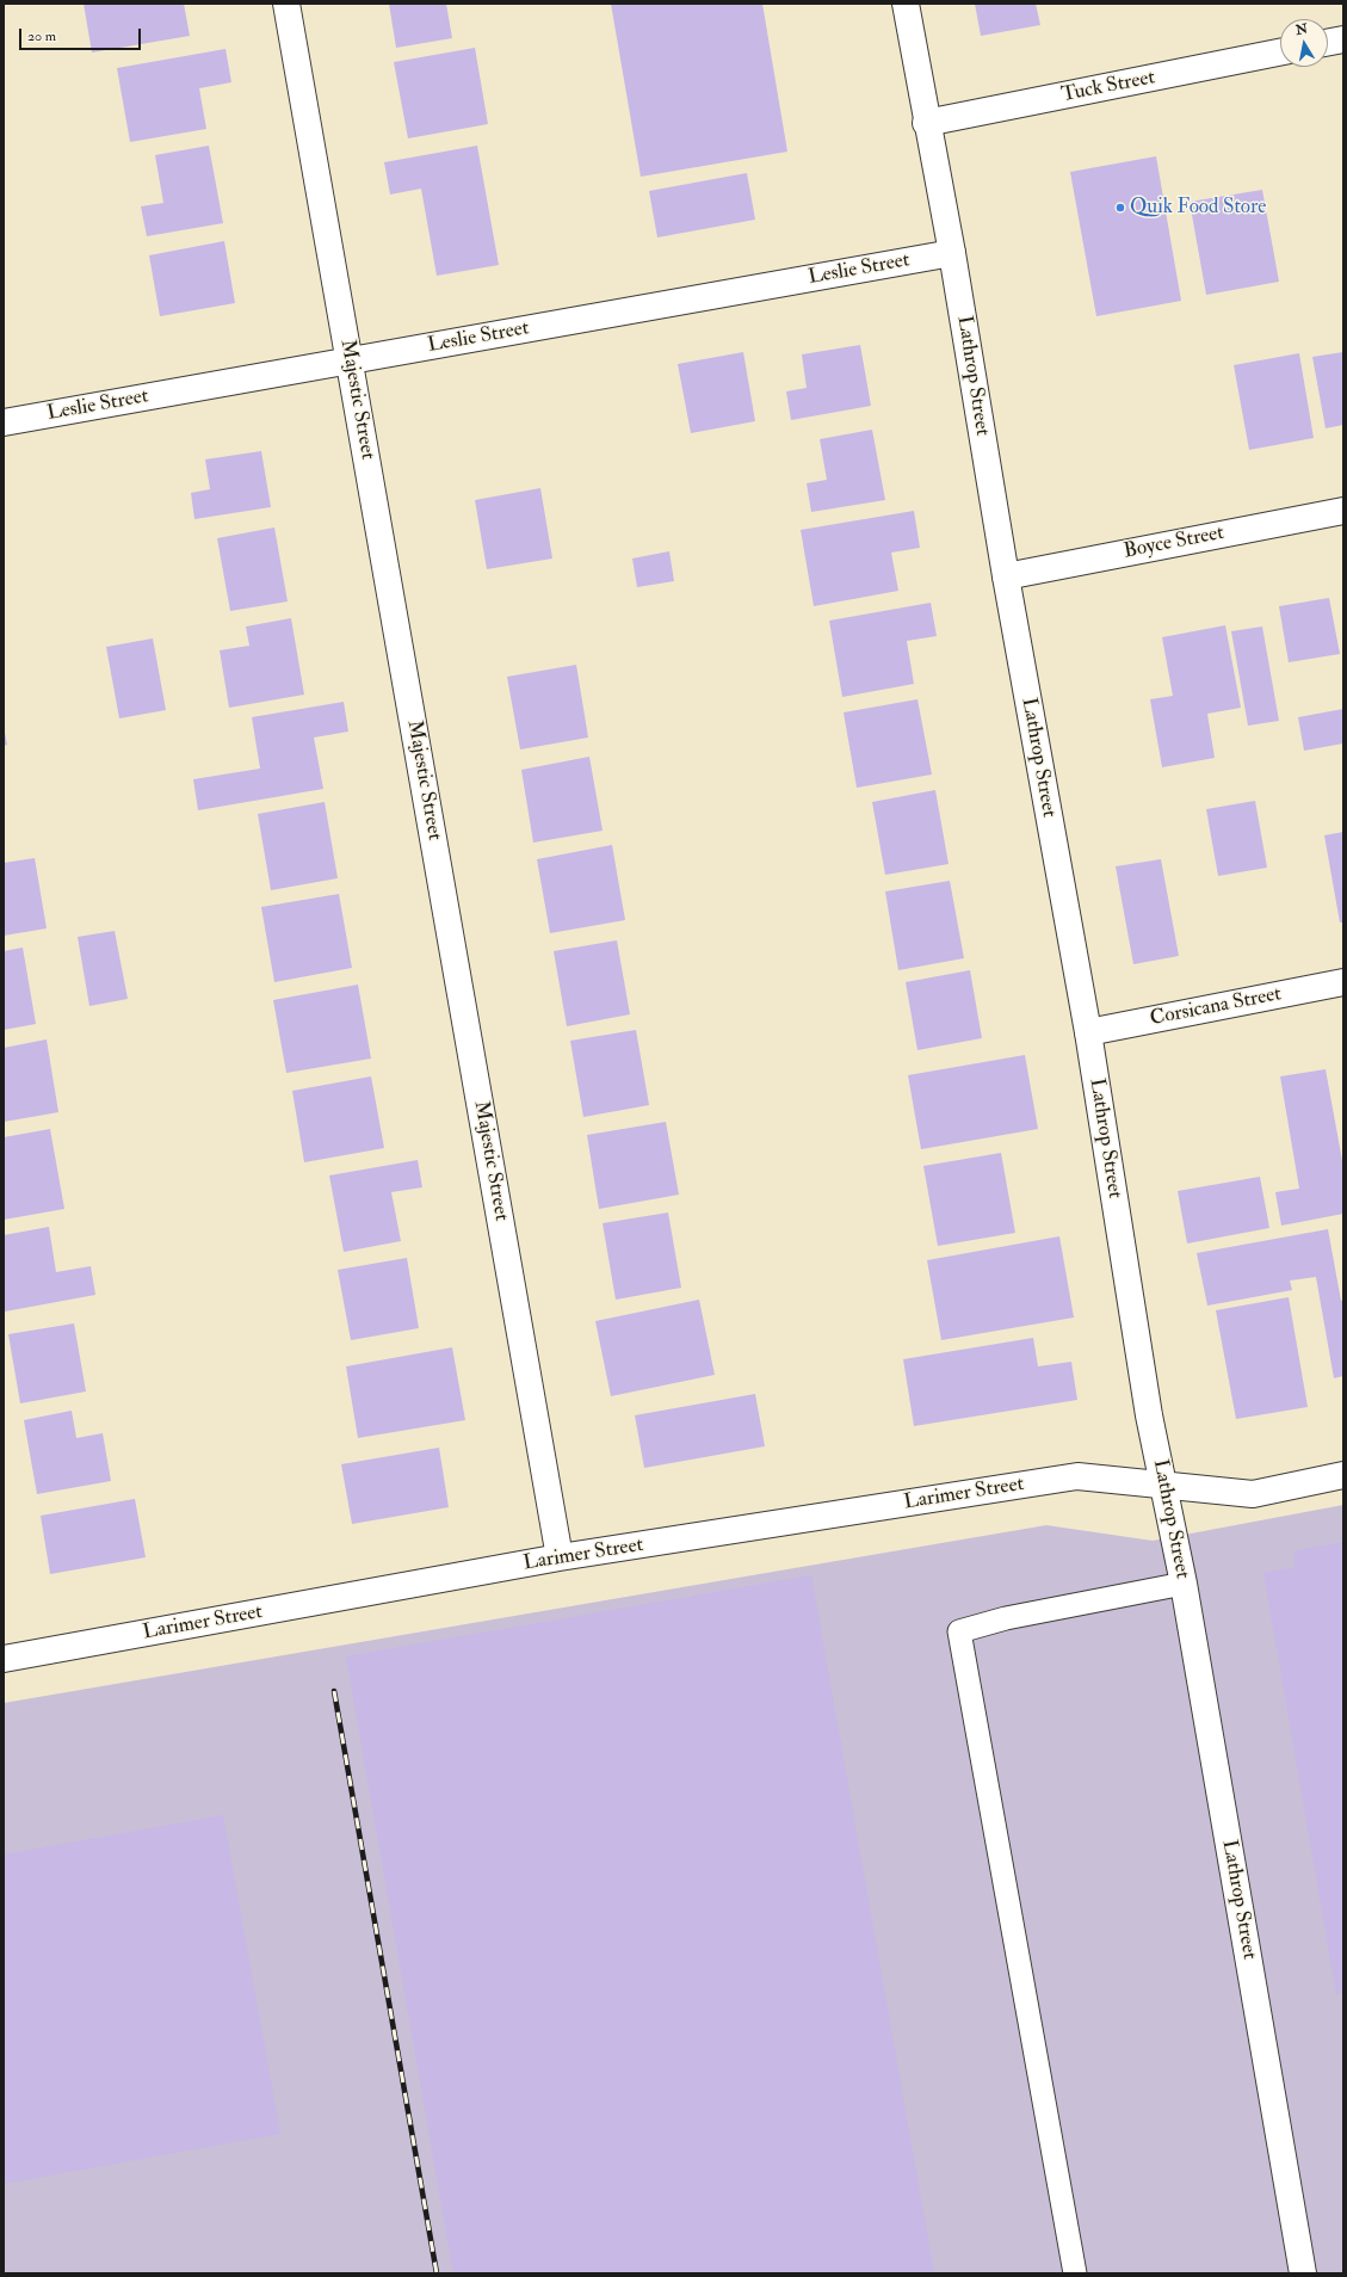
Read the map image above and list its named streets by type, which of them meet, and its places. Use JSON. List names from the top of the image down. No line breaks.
{"streets":{"street":["Tuck Street","Leslie Street","Lathrop Street","Majestic Street","Boyce Street","Corsicana Street","Larimer Street"]},"crossings":[["Tuck Street","Lathrop Street"],["Leslie Street","Lathrop Street"],["Leslie Street","Majestic Street"],["Lathrop Street","Boyce Street"],["Lathrop Street","Corsicana Street"],["Lathrop Street","Larimer Street"],["Majestic Street","Larimer Street"]],"places":["Quik Food Store"],"scale_bar":"20 m","north":"top"}
